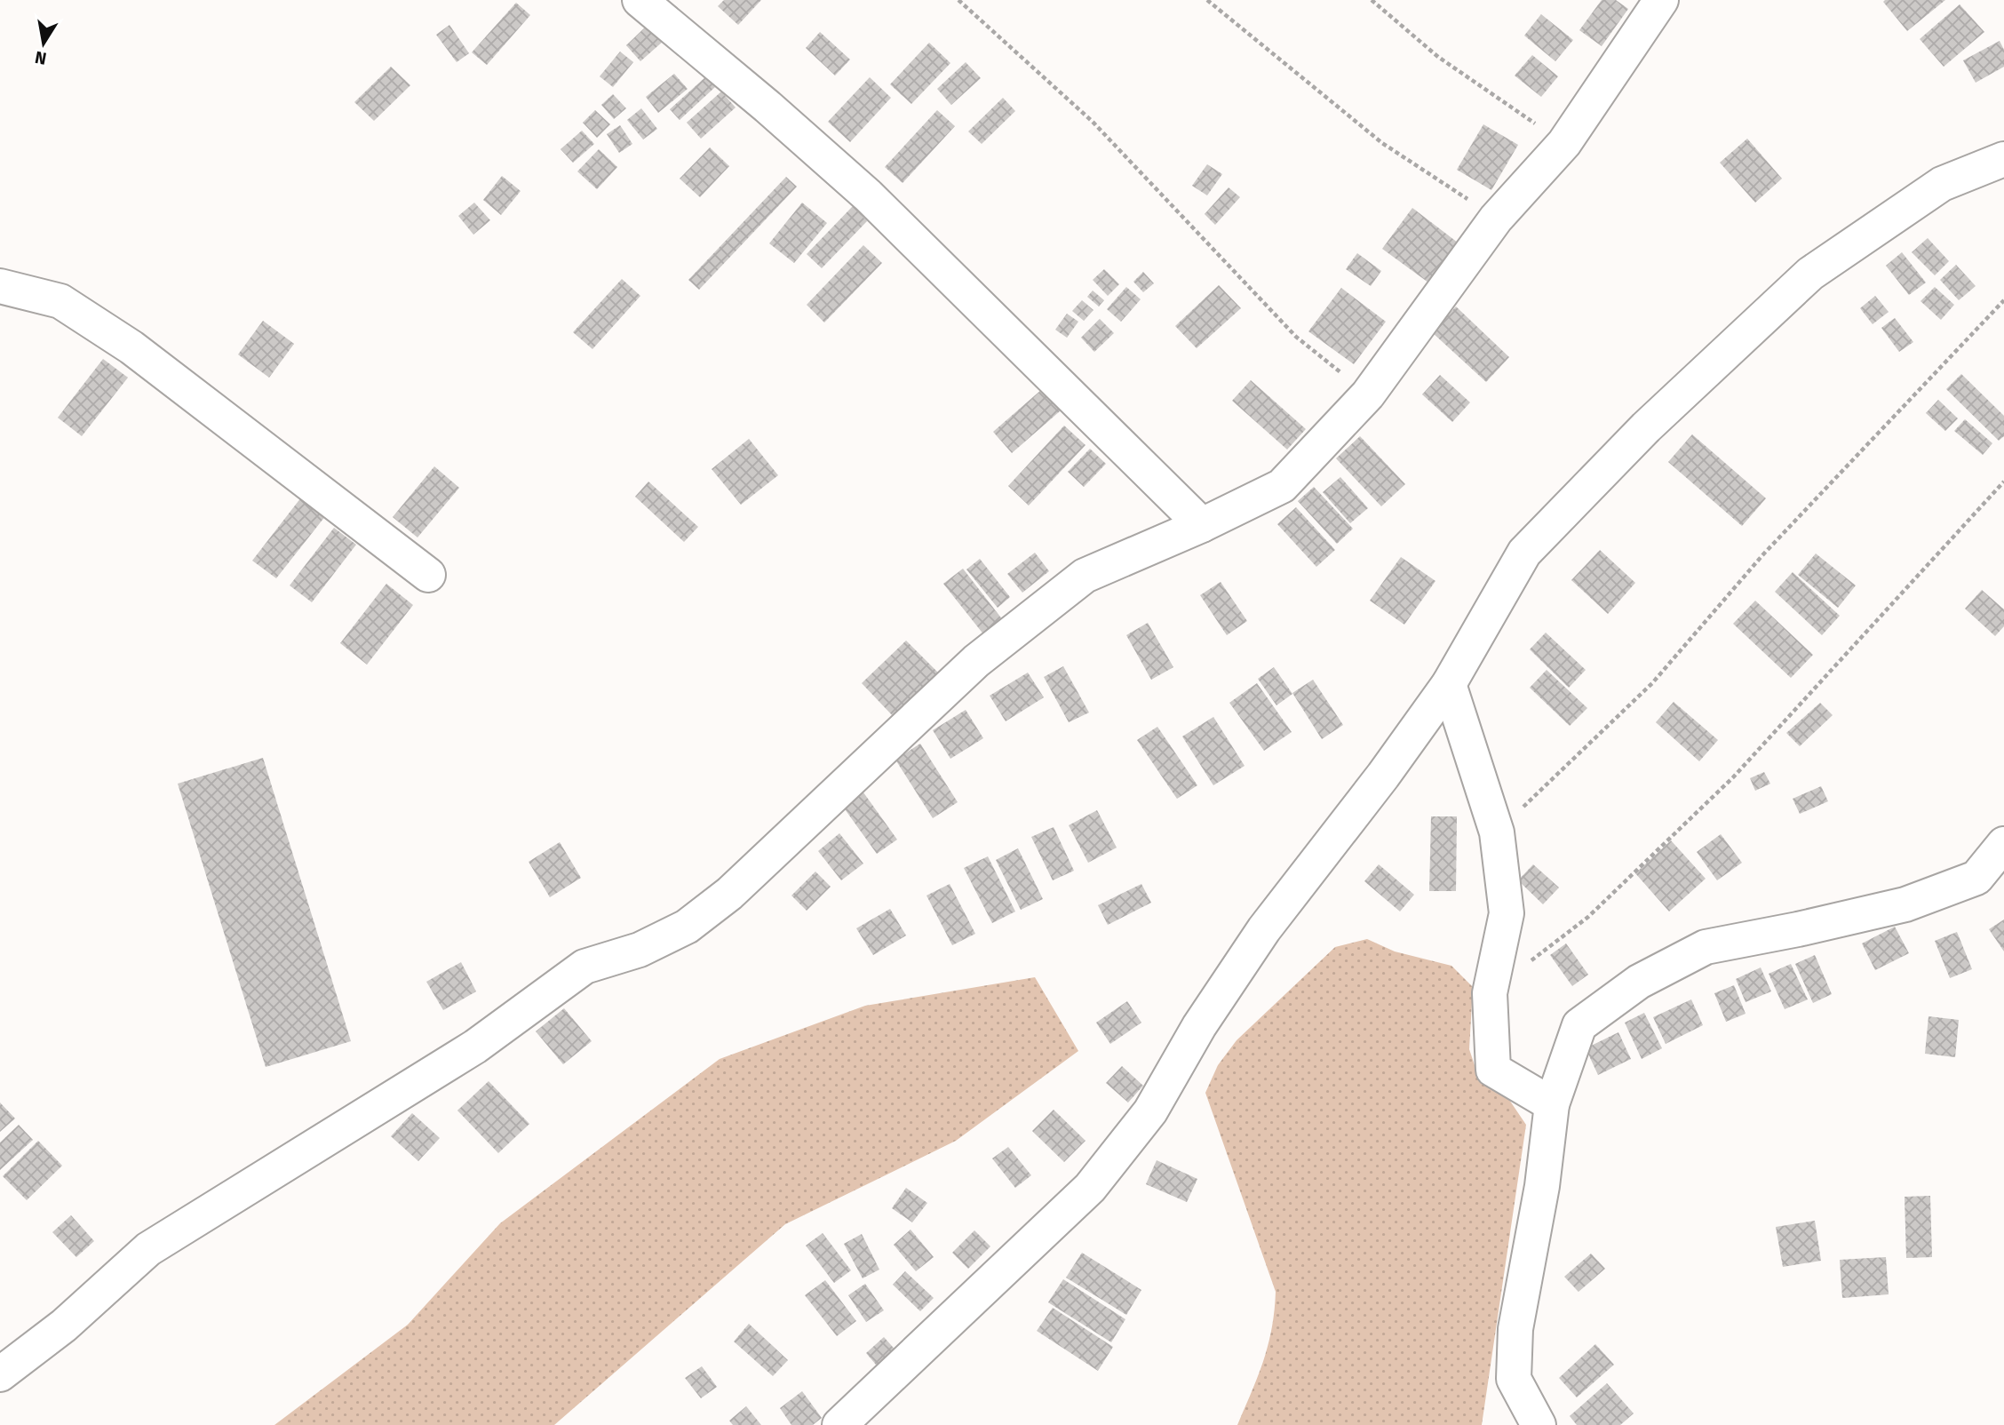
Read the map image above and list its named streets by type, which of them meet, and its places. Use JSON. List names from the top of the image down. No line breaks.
{"north":"bottom"}
